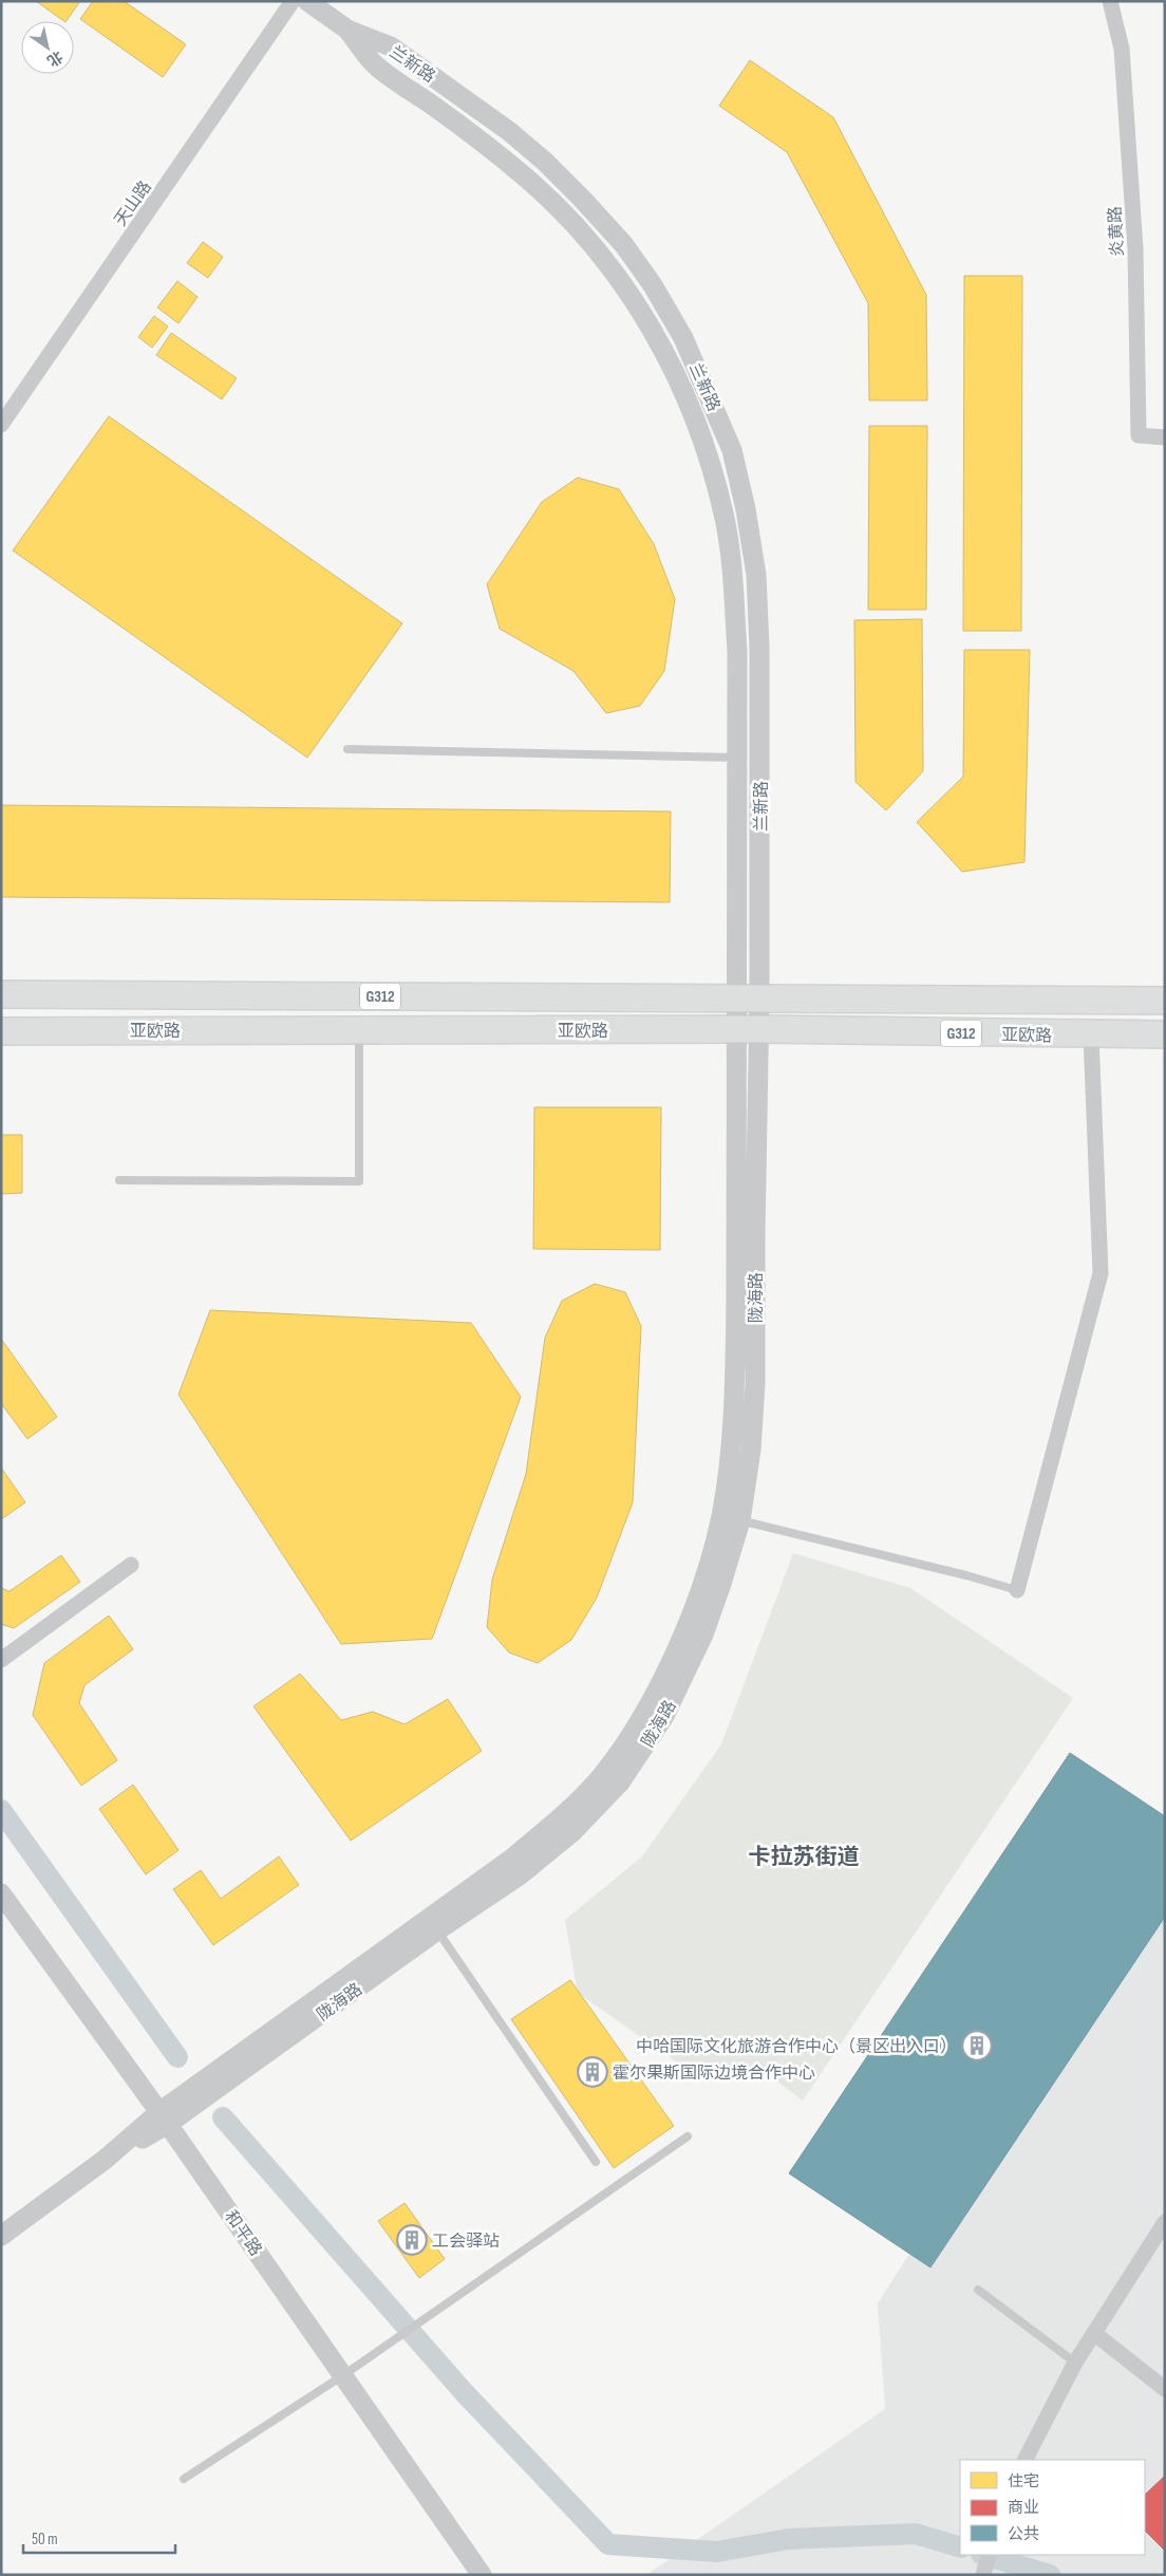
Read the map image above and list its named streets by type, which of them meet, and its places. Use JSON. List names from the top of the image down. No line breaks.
{"streets":{"highway":["G312","亚欧路"],"street":["兰新路","天山路","炎黄路","陇海路","和平路"]},"crossings":[["兰新路","亚欧路"],["兰新路","陇海路"],["亚欧路","陇海路"],["陇海路","和平路"]],"districts":["卡拉苏街道"],"places":{"building":["中哈国际文化旅游合作中心（景区出入口）","霍尔果斯国际边境合作中心","工会驿站"]},"legend":["住宅","商业","公共"],"scale_bar":"50 m","north":"bottom right"}
